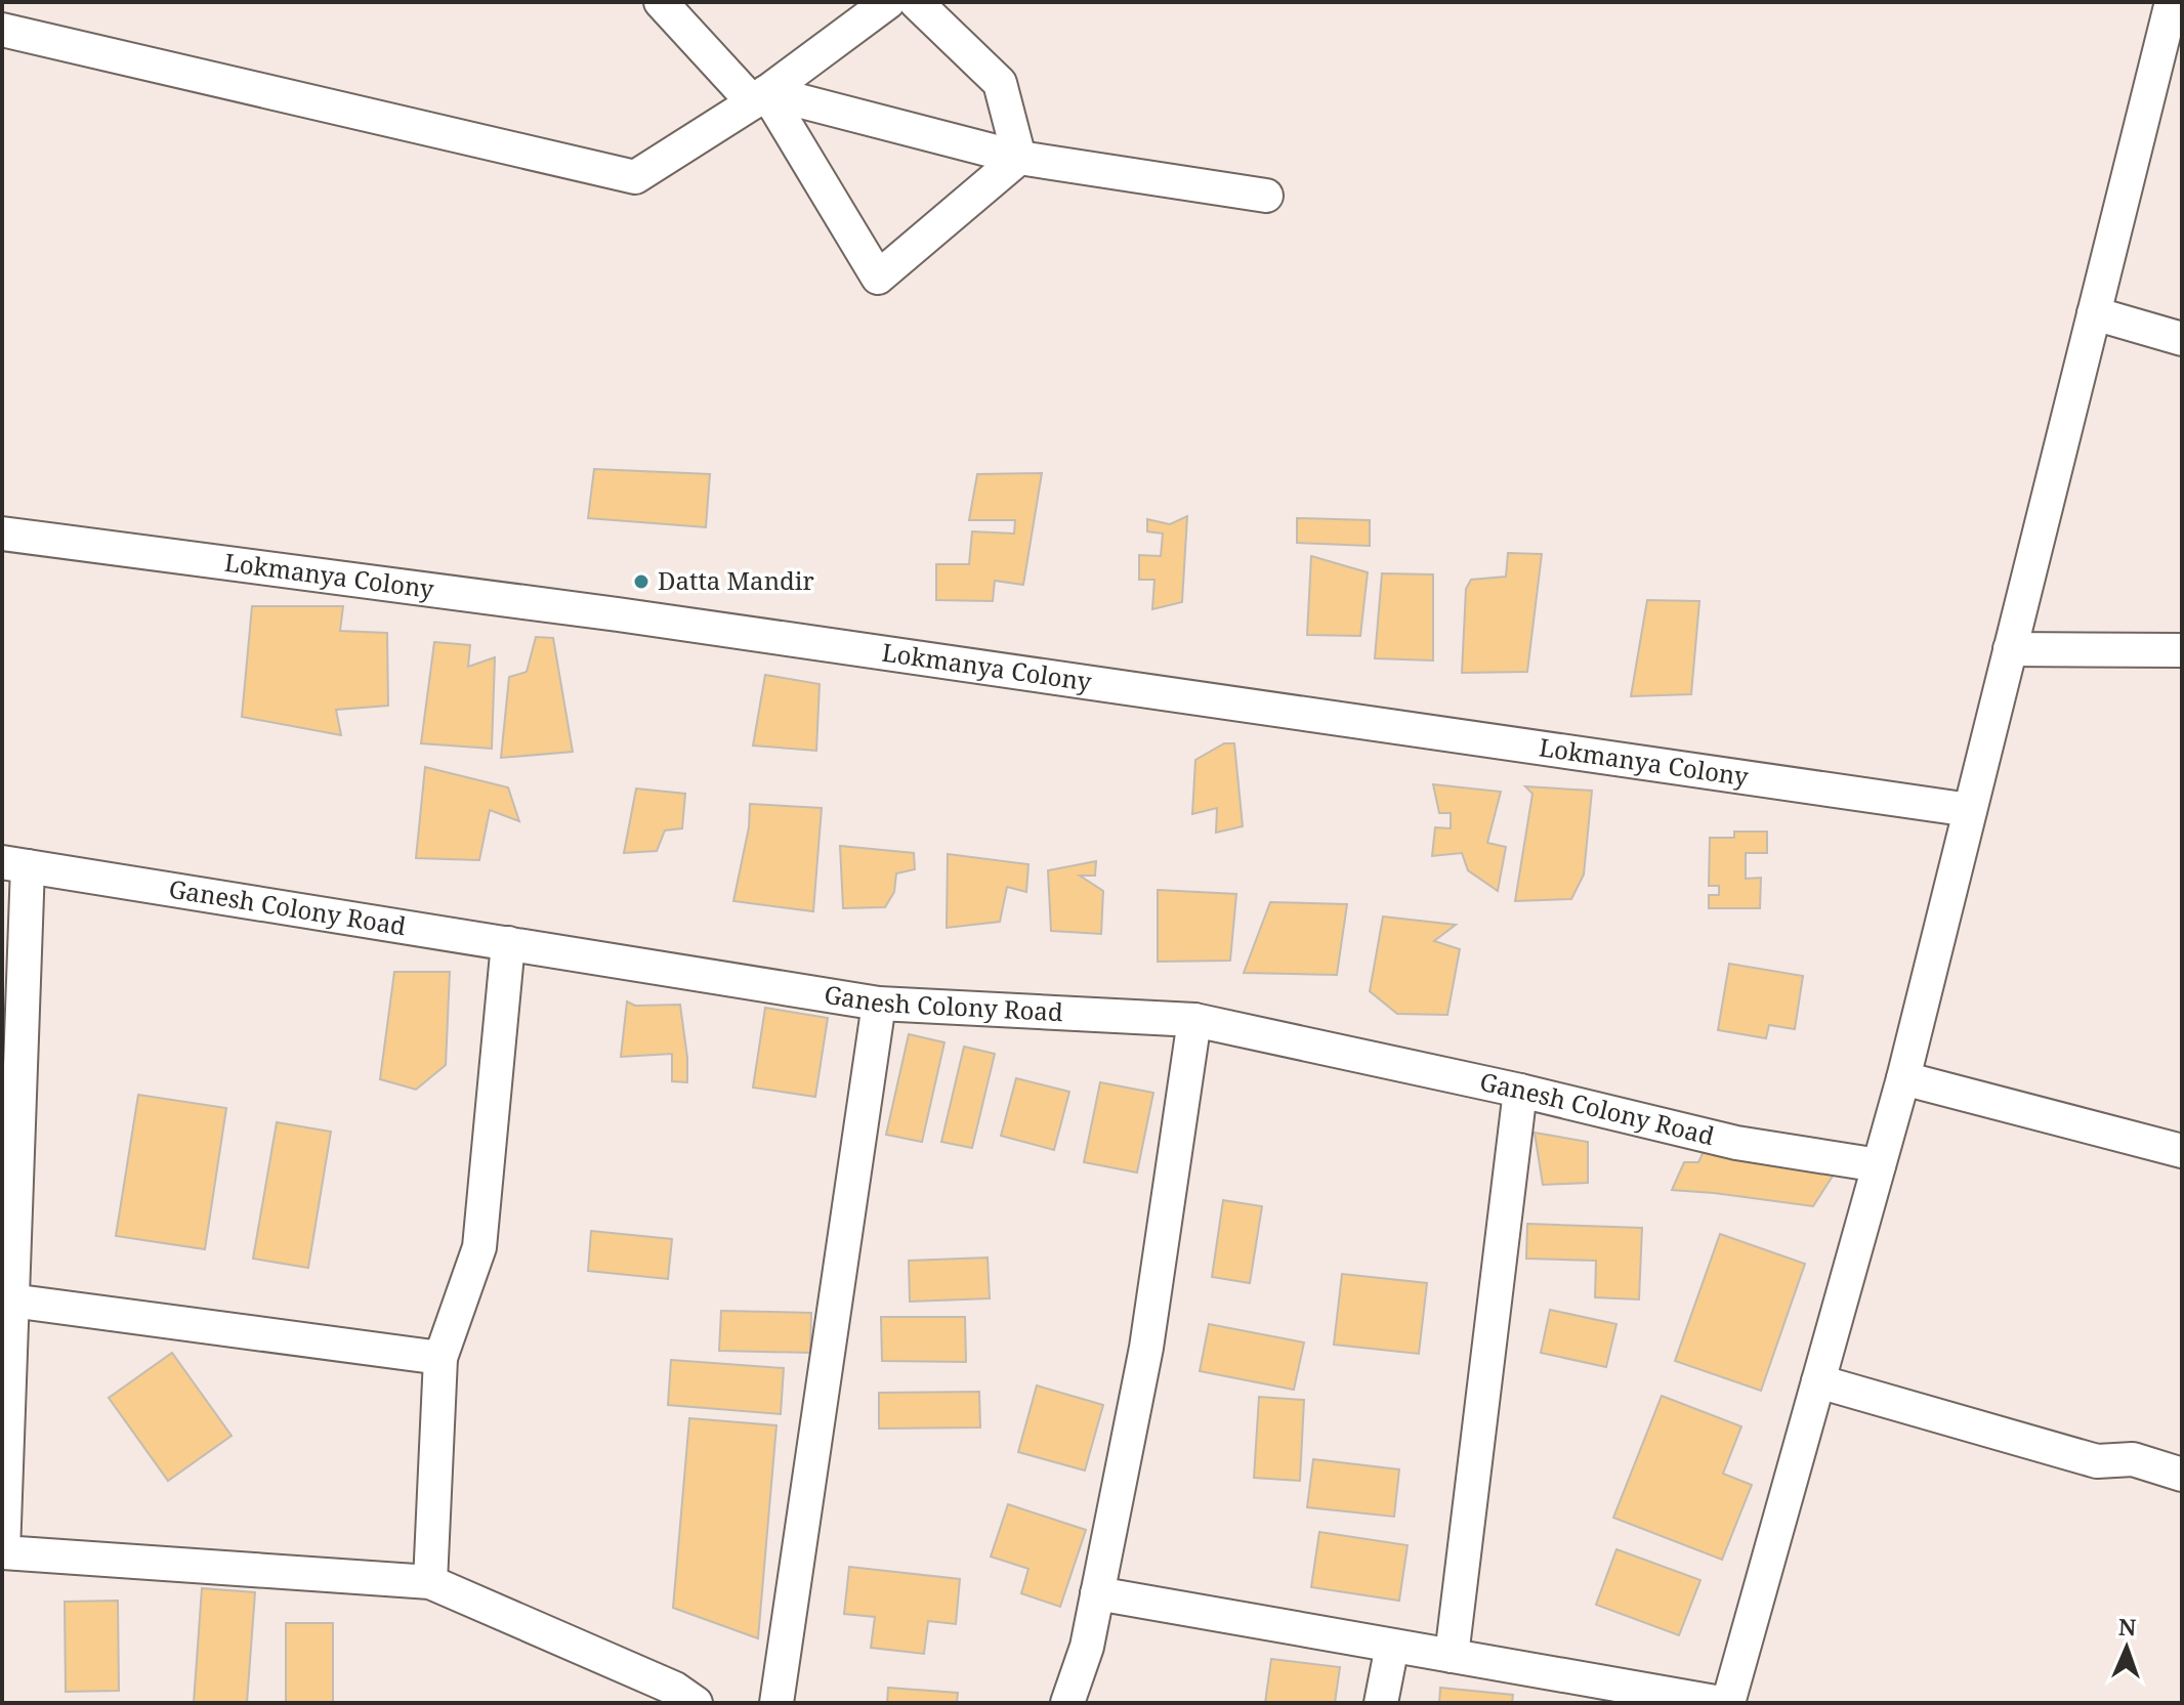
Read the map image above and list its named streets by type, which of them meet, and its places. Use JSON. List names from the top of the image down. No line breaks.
{"streets":{"street":["Lokmanya Colony","Ganesh Colony Road"]},"places":["Datta Mandir"],"north":"top"}
